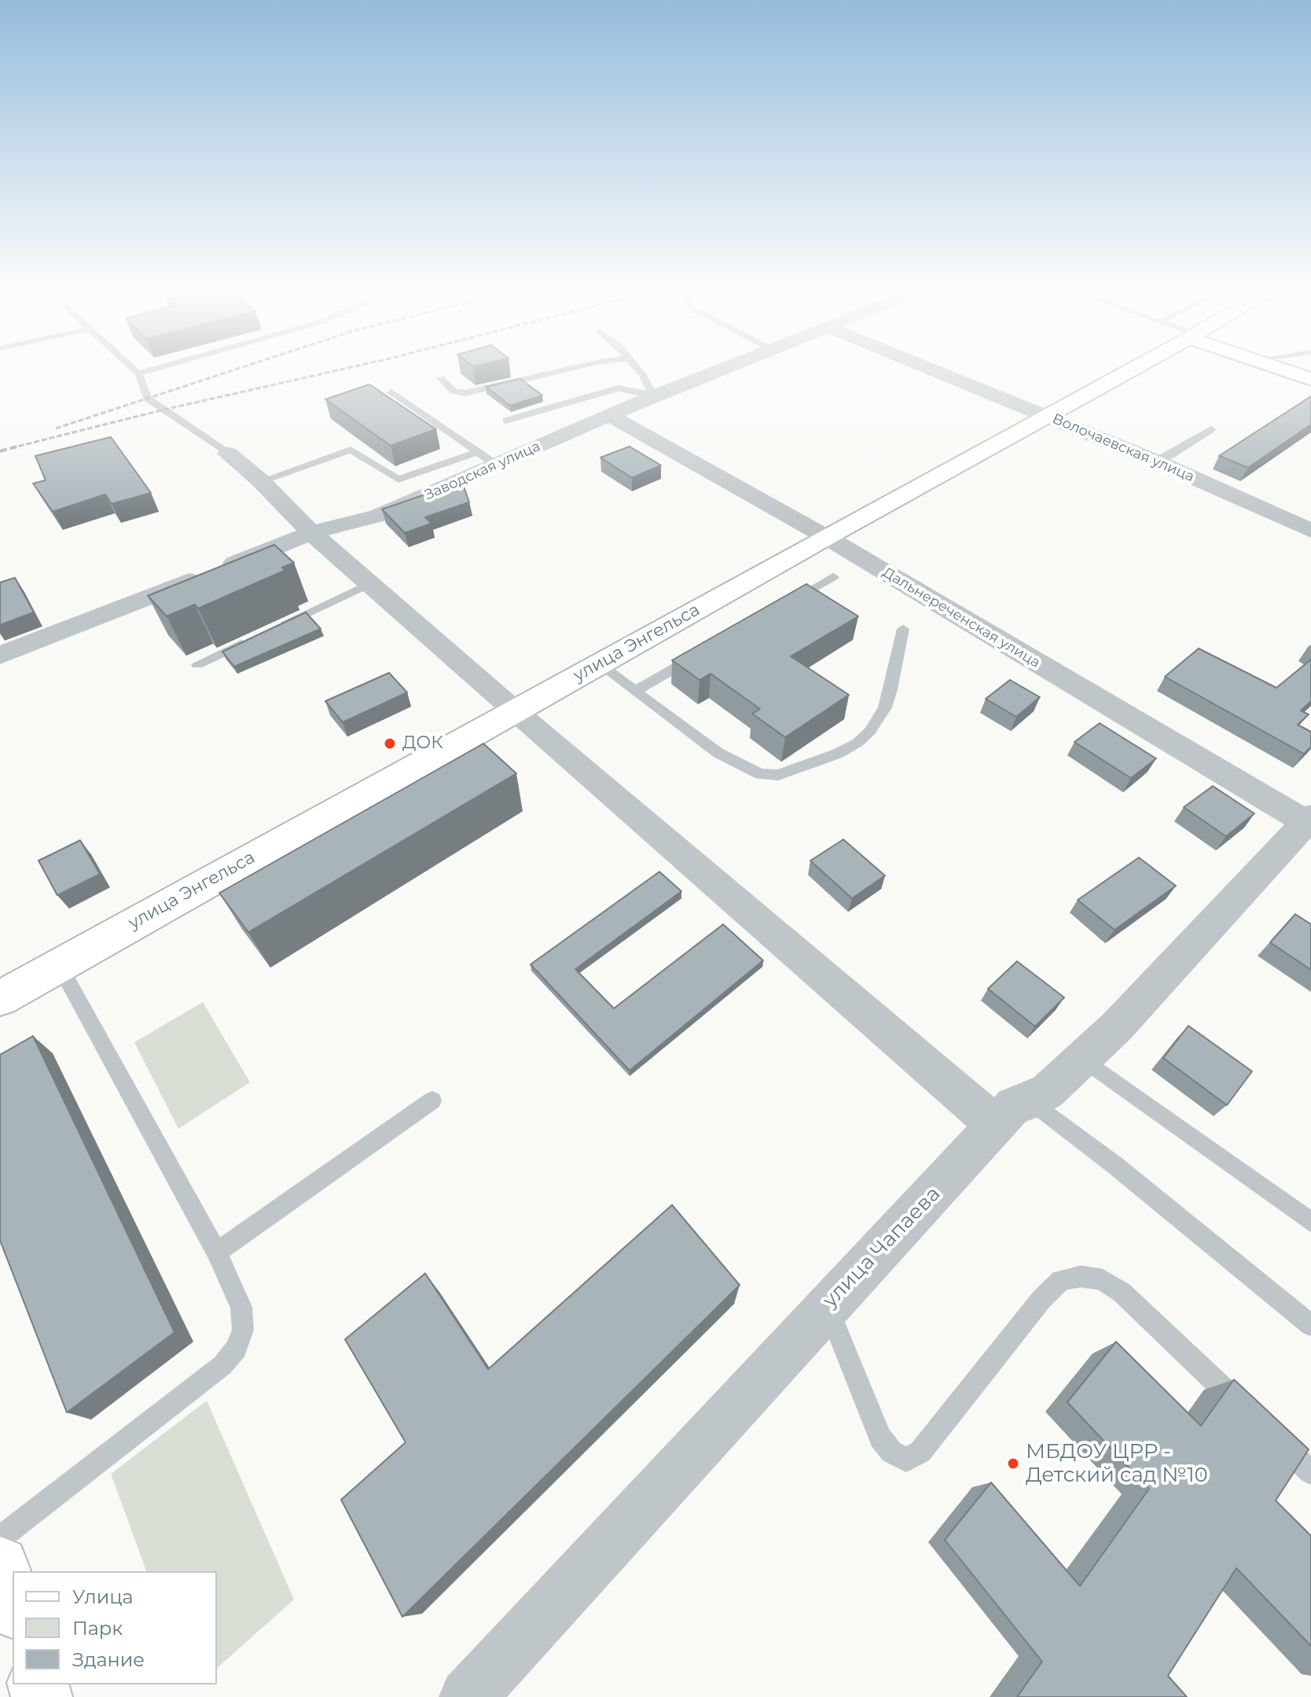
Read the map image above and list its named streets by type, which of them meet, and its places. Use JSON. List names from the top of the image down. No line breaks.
{"streets":{"main road":["улица Энгельса"],"street":["Волочаевская улица","Заводская улица","Дальнереченская улица","улица Чапаева"]},"crossings":[["Волочаевская улица","улица Энгельса"],["Заводская улица","Дальнереченская улица"],["Дальнереченская улица","улица Энгельса"],["Дальнереченская улица","улица Чапаева"]],"places":["ДОК","МБДОУ ЦРР - Детский сад №10"],"legend":["Улица","Парк","Здание"]}
